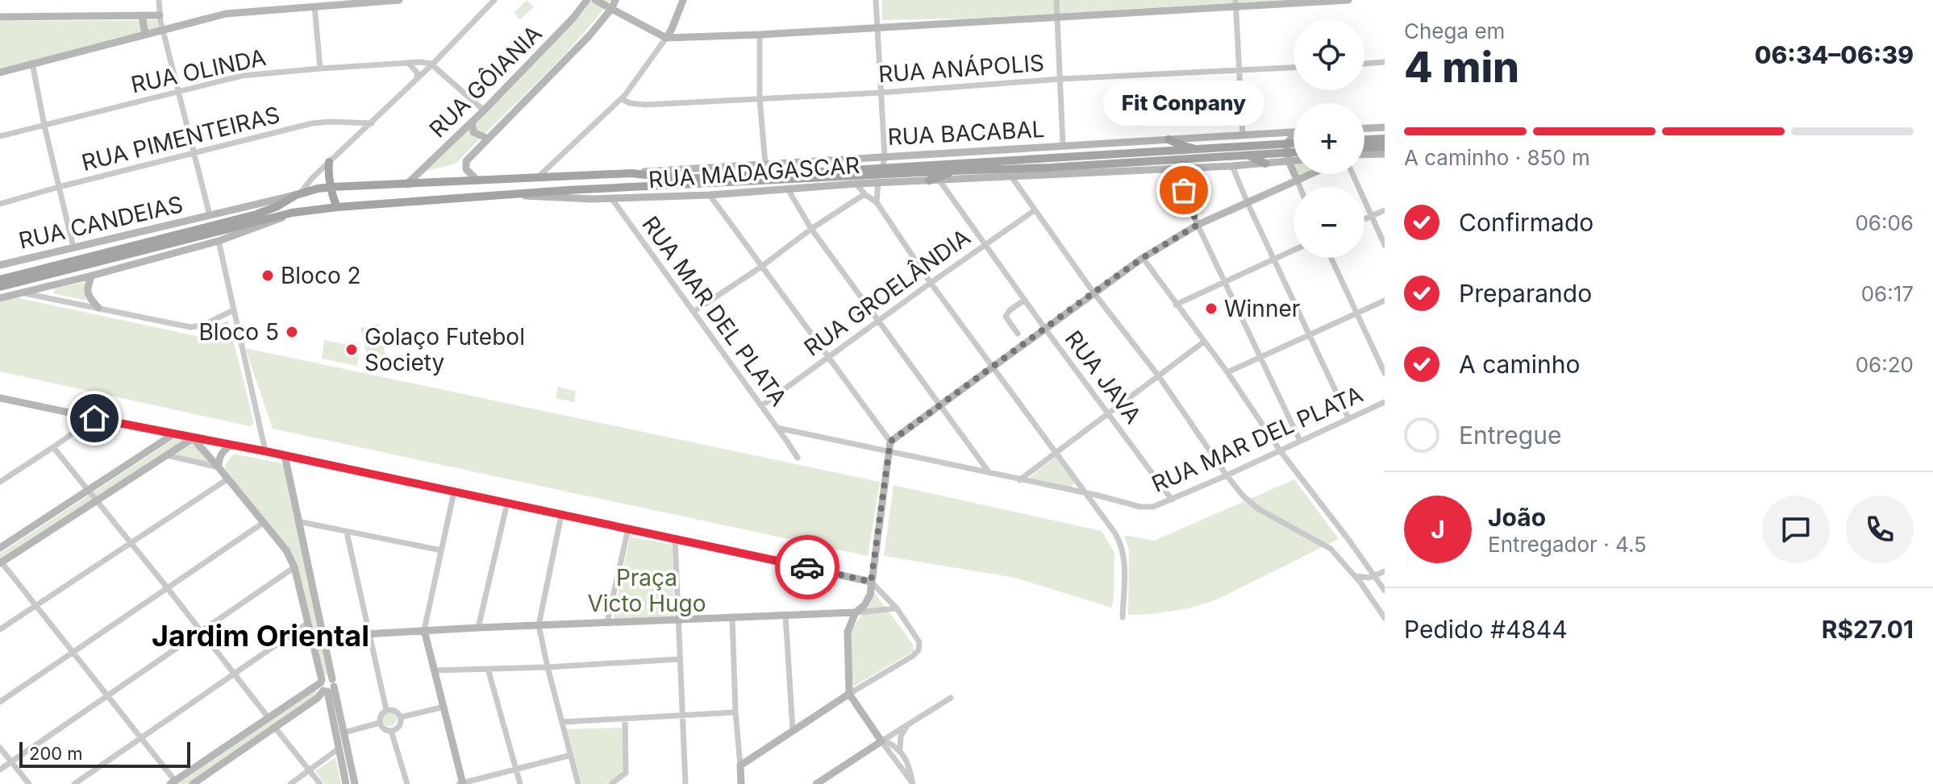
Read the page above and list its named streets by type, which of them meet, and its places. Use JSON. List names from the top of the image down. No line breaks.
{"streets":{"street":["RUA ANÁPOLIS","RUA OLINDA","RUA GÔIANIA","RUA BACABAL","RUA PIMENTEIRAS","RUA MADAGASCAR","RUA CANDEIAS","RUA GROELÂNDIA","RUA MAR DEL PLATA","RUA JAVA"]},"crossings":[["RUA MADAGASCAR","RUA MAR DEL PLATA"],["RUA MADAGASCAR","RUA JAVA"],["RUA GROELÂNDIA","RUA MAR DEL PLATA"],["RUA GROELÂNDIA","RUA JAVA"],["RUA MAR DEL PLATA","RUA JAVA"]],"districts":["Jardim Oriental"],"parks":["Praça Victo Hugo"],"places":["Fit Conpany","Bloco 2","Winner","Bloco 5","Golaço Futebol Society"],"scale_bar":"200 m","page":{"heading":["4 min","Chega em","06:34–06:39"],"panel":["João","Entregador · 4.5","Pedido #4844","R$27.01"],"map_buttons":["+","−"],"bubble":"Fit Conpany","bar":"A caminho · 850 m","list":[["Confirmado","06:06"],["Preparando","06:17"],["A caminho","06:20"],"Entregue"],"round":"J","scale":"200 m"}}
